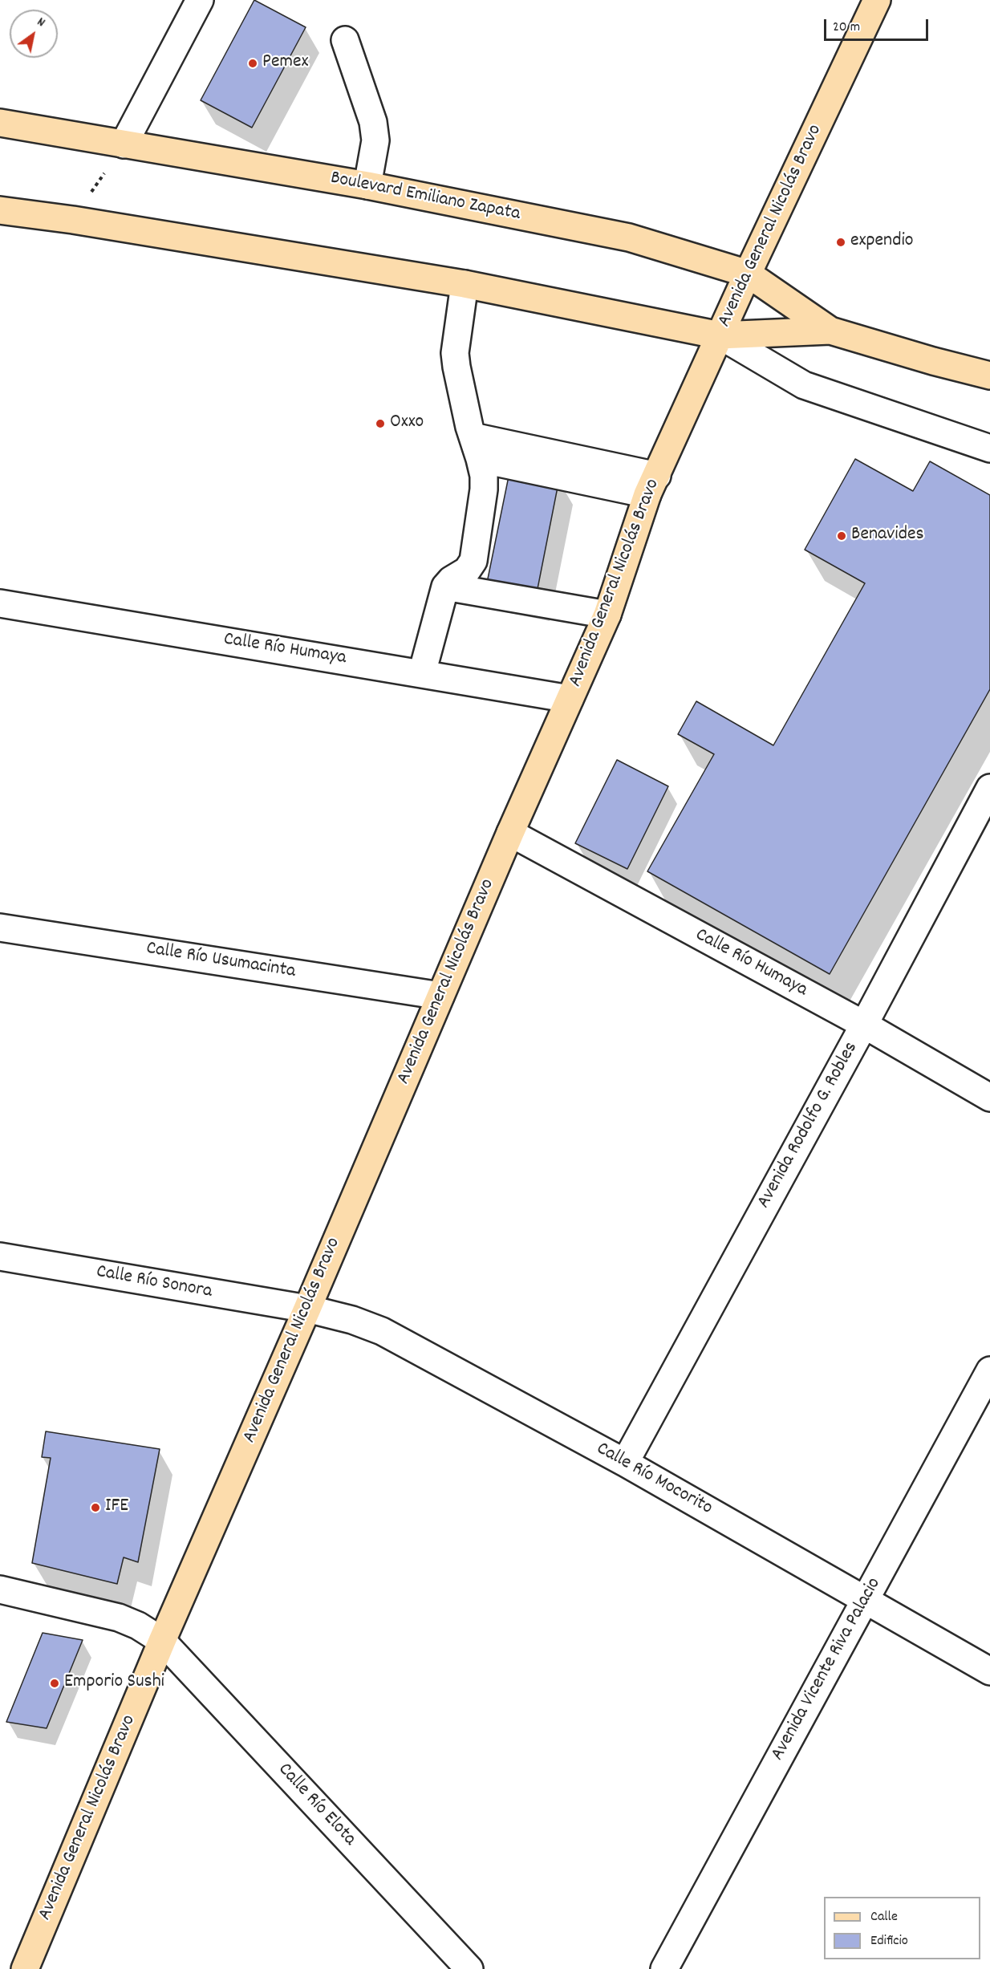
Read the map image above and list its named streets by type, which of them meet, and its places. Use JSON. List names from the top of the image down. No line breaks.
{"streets":{"main road":["Boulevard Emiliano Zapata","Avenida General Nicolás Bravo"],"street":["Calle Río Humaya","Calle Río Usumacinta","Avenida Rodolfo G. Robles","Calle Río Sonora","Calle Río Mocorito","Avenida Vicente Riva Palacio","Calle Río Elota"]},"crossings":[["Boulevard Emiliano Zapata","Avenida General Nicolás Bravo"],["Avenida General Nicolás Bravo","Calle Río Humaya"],["Avenida General Nicolás Bravo","Calle Río Usumacinta"],["Avenida General Nicolás Bravo","Calle Río Sonora"],["Avenida General Nicolás Bravo","Calle Río Mocorito"],["Avenida General Nicolás Bravo","Calle Río Elota"],["Calle Río Humaya","Avenida Rodolfo G. Robles"],["Avenida Rodolfo G. Robles","Calle Río Mocorito"],["Calle Río Sonora","Calle Río Mocorito"],["Calle Río Mocorito","Avenida Vicente Riva Palacio"]],"places":["Pemex","expendio","Oxxo","Benavides","IFE","Emporio Sushi"],"legend":["Calle","Edificio"],"scale_bar":"20 m","north":"top right"}
